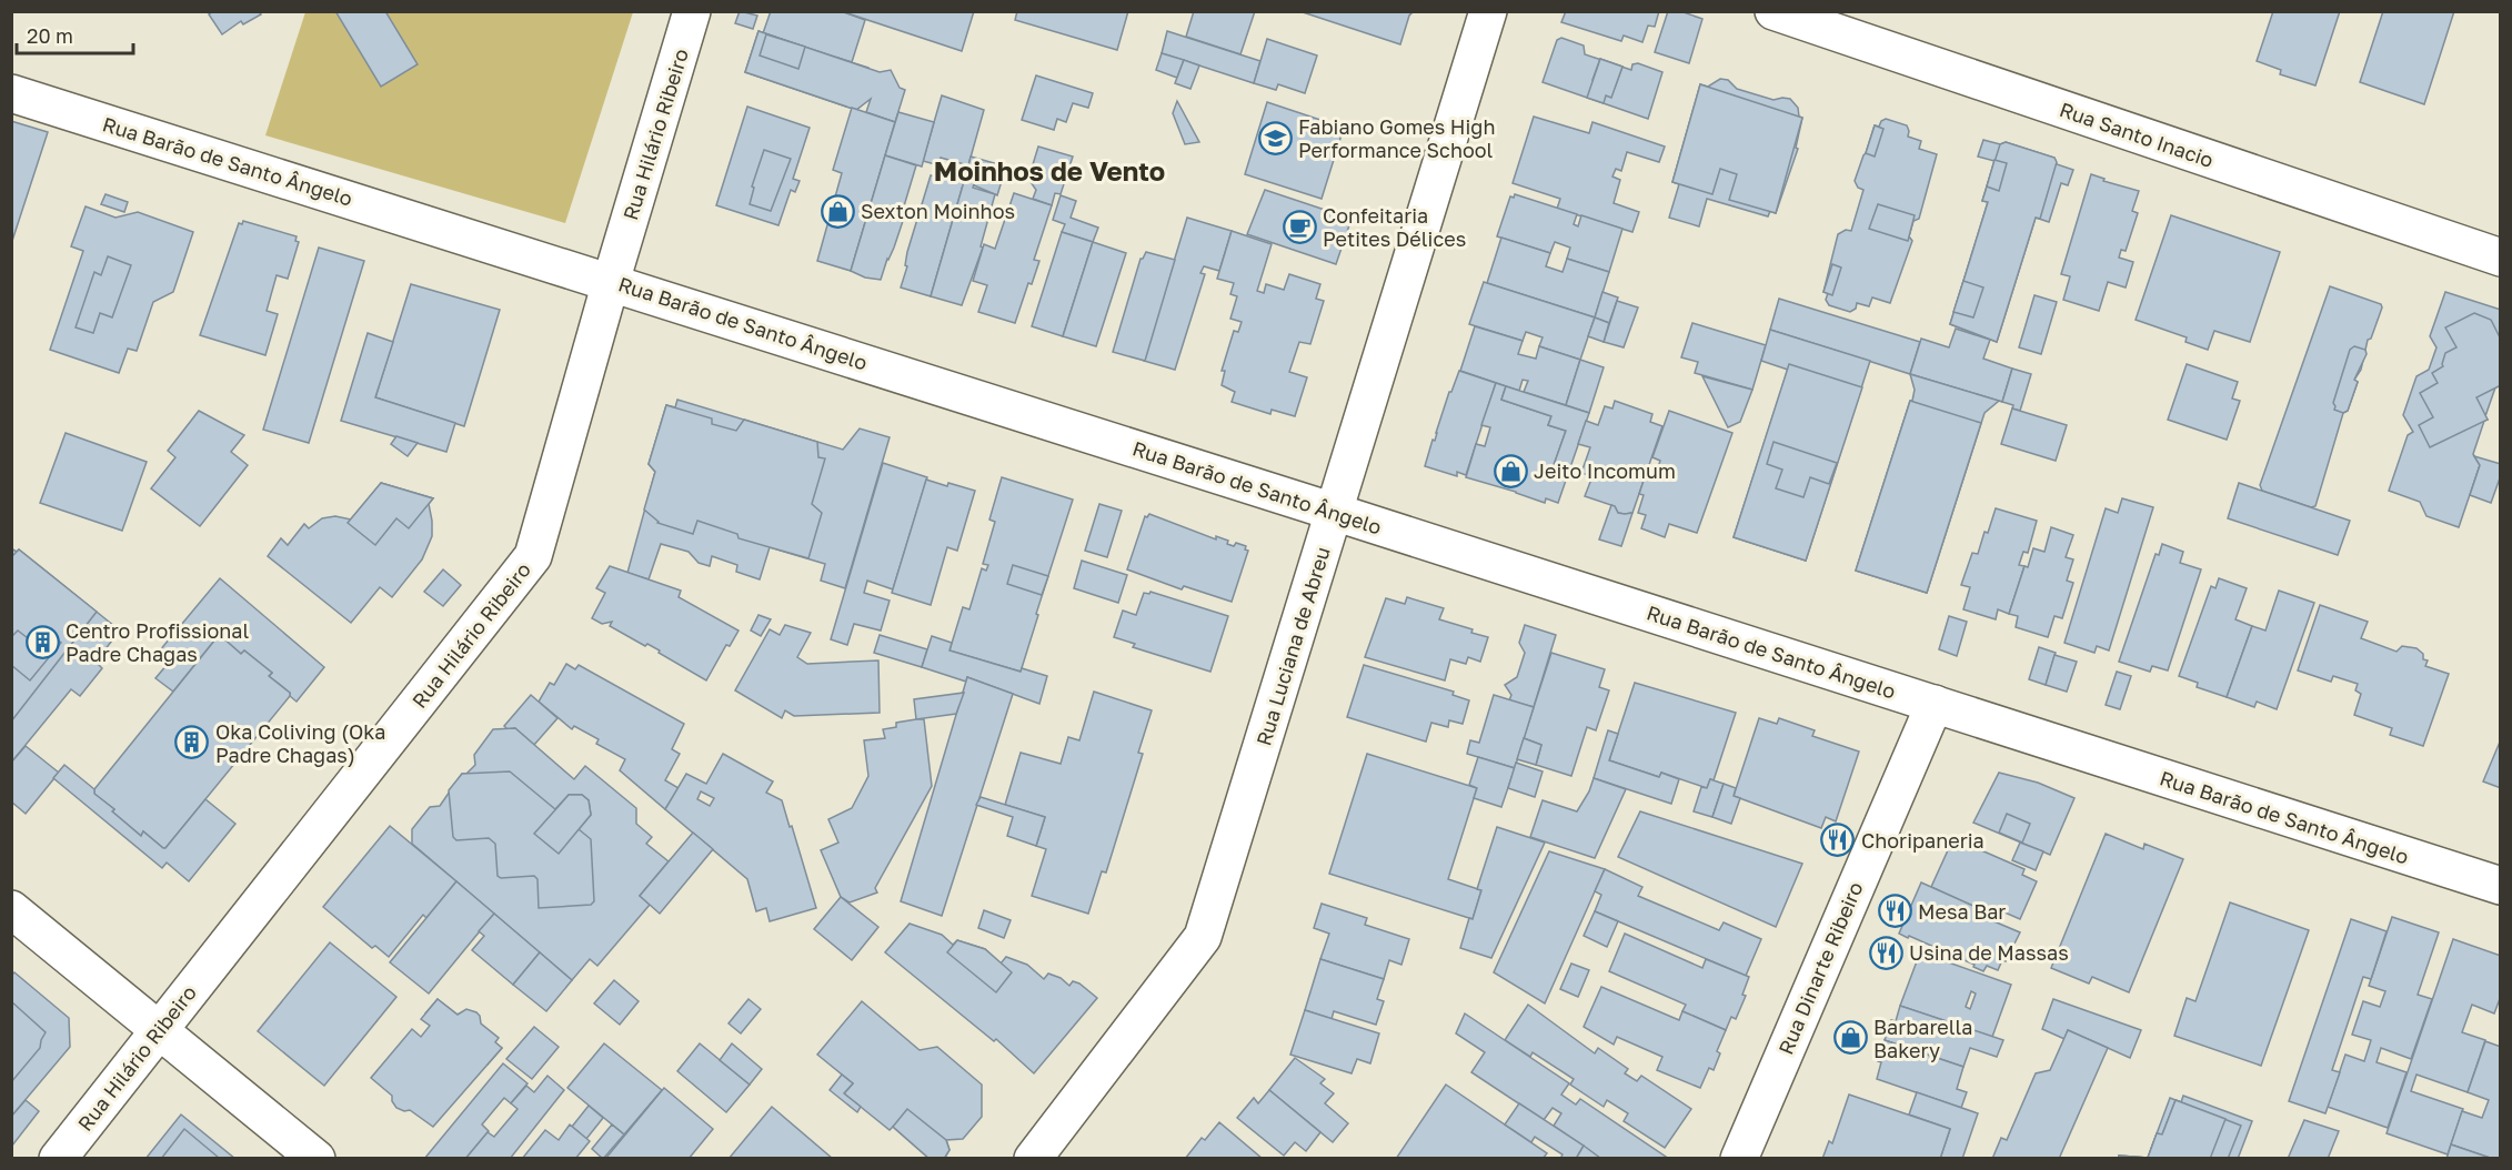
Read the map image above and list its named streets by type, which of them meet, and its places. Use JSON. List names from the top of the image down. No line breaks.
{"streets":{"street":["Rua Hilário Ribeiro","Rua Santo Inacio","Rua Barão de Santo Ângelo","Rua Luciana de Abreu","Rua Dinarte Ribeiro"]},"crossings":[["Rua Hilário Ribeiro","Rua Barão de Santo Ângelo"],["Rua Barão de Santo Ângelo","Rua Luciana de Abreu"],["Rua Barão de Santo Ângelo","Rua Dinarte Ribeiro"]],"districts":["Moinhos de Vento"],"places":{"school or university":["Fabiano Gomes High Performance School"],"shop":["Sexton Moinhos","Jeito Incomum","Barbarella Bakery"],"cafe":["Confeitaria Petites Délices"],"building":["Centro Profissional Padre Chagas","Oka Coliving (Oka Padre Chagas)"],"restaurant":["Choripaneria","Mesa Bar","Usina de Massas"]},"scale_bar":"20 m"}
